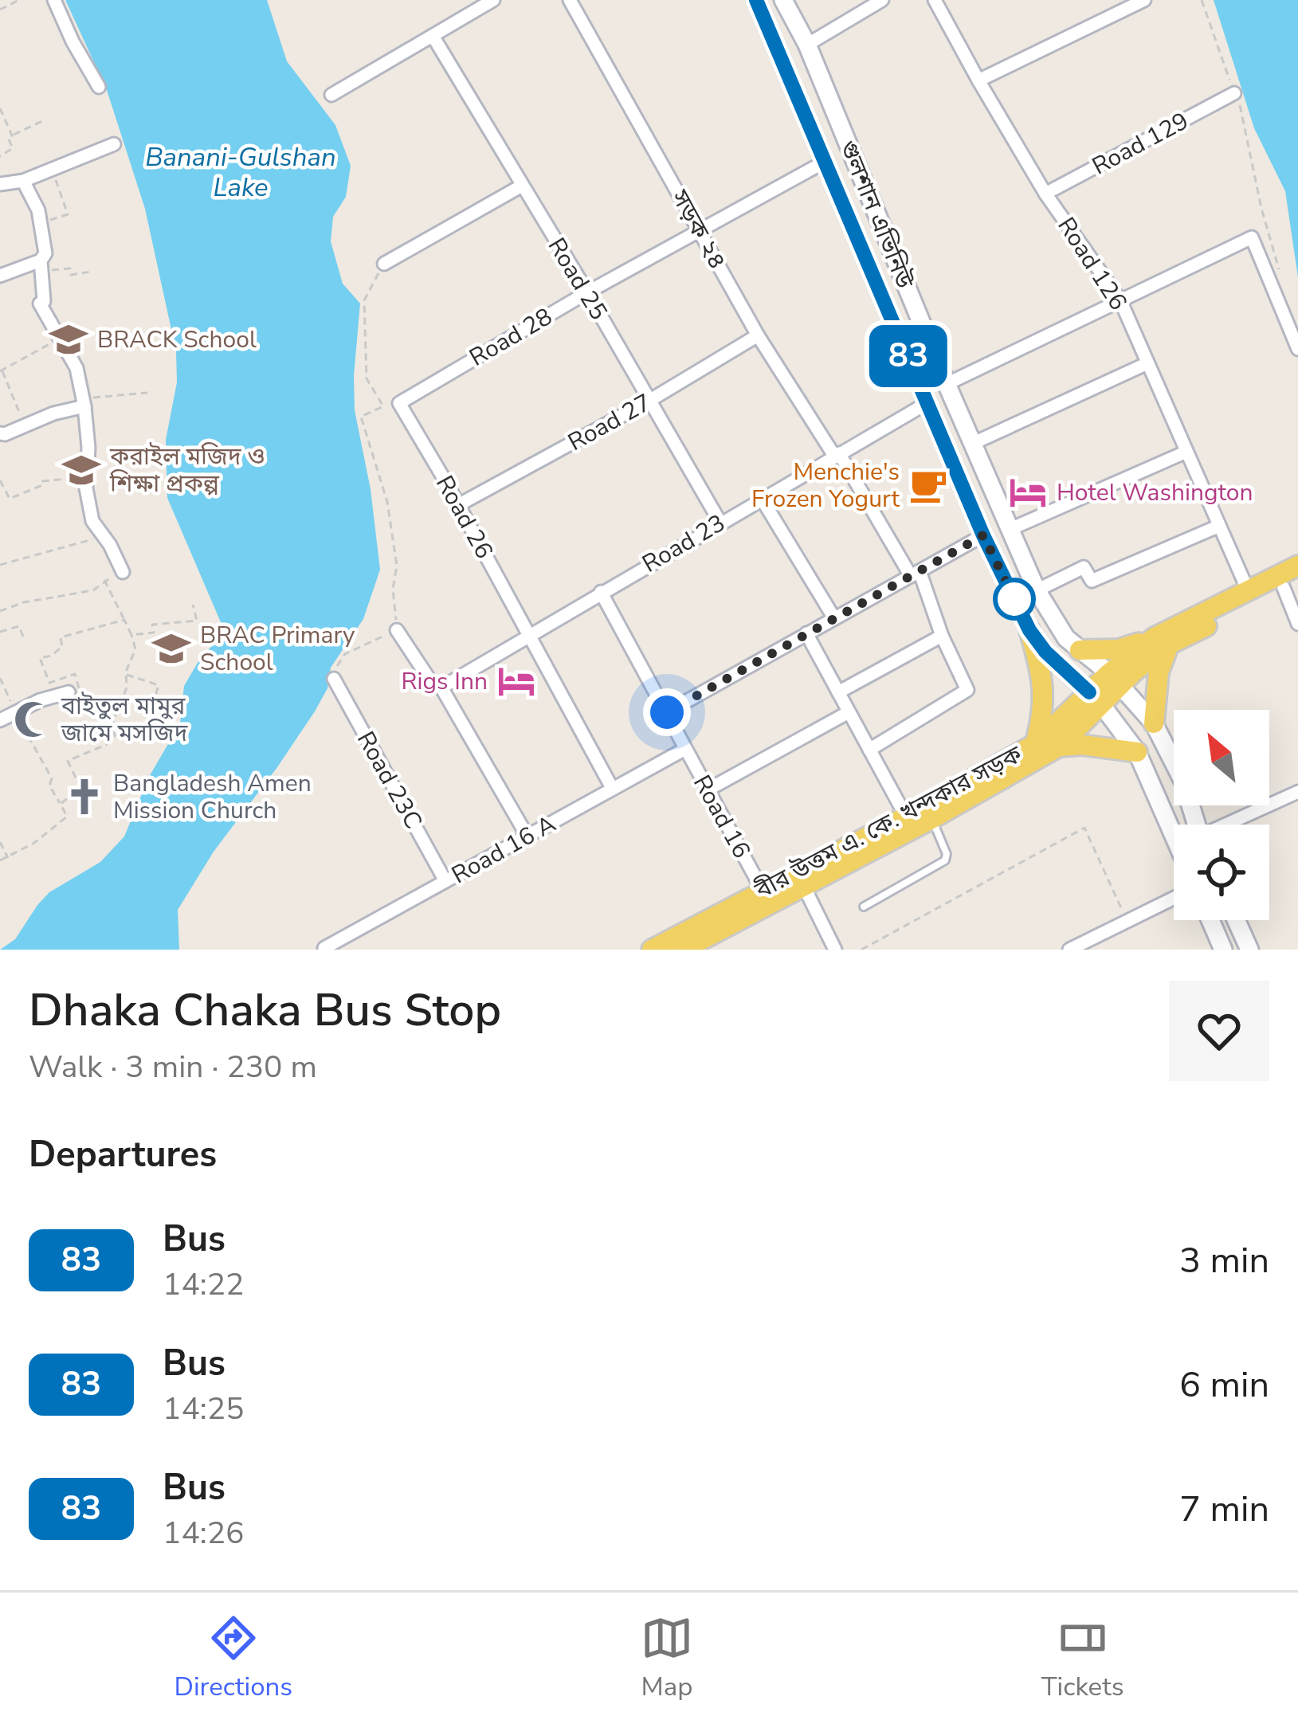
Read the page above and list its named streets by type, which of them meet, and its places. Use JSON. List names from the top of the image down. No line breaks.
{"streets":{"main road":["গুলশান এভিনিউ","বীর উত্তম এ. কে. খন্দকার সড়ক"],"street":["Road 129","সড়ক ২৪","Road 126","Road 25","Road 28","Road 27","Road 26","Road 23","Road 23C","Road 16","Road 16 A"]},"crossings":[["Road 129","Road 126"],["গুলশান এভিনিউ","Road 28"],["গুলশান এভিনিউ","Road 23"],["গুলশান এভিনিউ","বীর উত্তম এ. কে. খন্দকার সড়ক"],["সড়ক ২৪","Road 28"],["সড়ক ২৪","Road 27"],["সড়ক ২৪","Road 23"],["Road 25","Road 28"],["Road 25","Road 27"],["Road 25","Road 23"],["Road 28","Road 26"],["Road 27","Road 26"],["Road 26","Road 23"],["Road 26","Road 16 A"],["Road 23","Road 16"],["Road 23C","Road 16 A"],["Road 16","বীর উত্তম এ. কে. খন্দকার সড়ক"],["Road 16","Road 16 A"]],"water":["Banani-Gulshan Lake"],"places":{"school or university":["BRACK School","করাইল মজিদ ও শিক্ষা প্রকল্প","BRAC Primary School"],"cafe":["Menchie's Frozen Yogurt"],"hotel":["Hotel Washington","Rigs Inn"],"mosque":["বাইতুল মামুর জামে মসজিদ"],"church":["Bangladesh Amen Mission Church"]},"lines":["bus line 83"],"north":"top left","page":{"on_map":"83","heading":[["Dhaka Chaka Bus Stop","Walk · 3 min · 230 m"],"Departures"],"list":[{"mark":"83","name":"Bus","note":"14:22","value":"3 min"},{"mark":"83","name":"Bus","note":"14:25","value":"6 min"},{"mark":"83","name":"Bus","note":"14:26","value":"7 min"}],"tabs":["Directions","Map","Tickets"]}}
